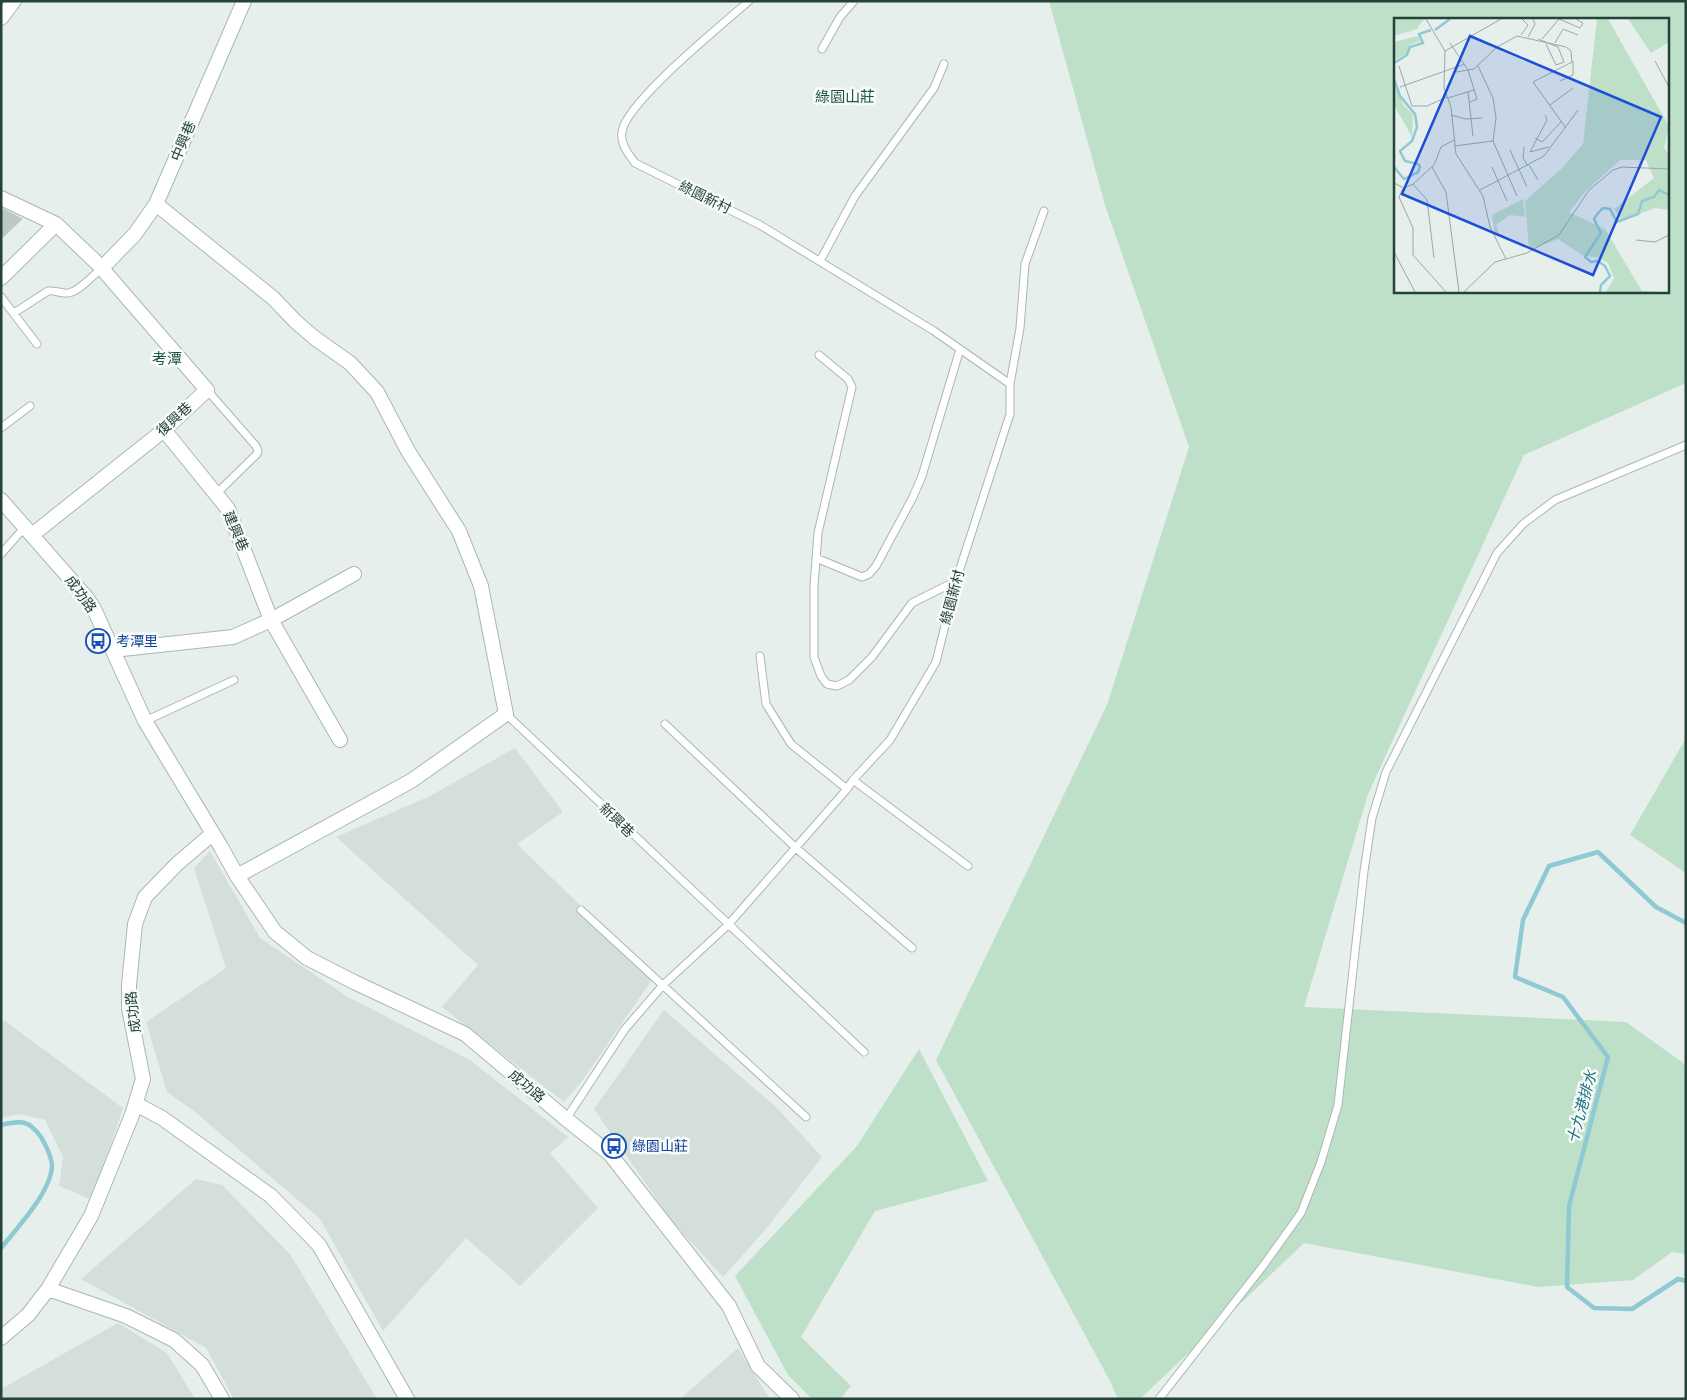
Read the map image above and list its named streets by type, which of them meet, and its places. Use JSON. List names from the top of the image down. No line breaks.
{"streets":{"street":["中興巷","復興巷","建興巷","成功路"],"lane":["綠園新村","新興巷"]},"crossings":[["復興巷","建興巷"],["復興巷","成功路"]],"districts":["綠園山莊","考潭"],"water":["十九港排水"],"places":{"bus stop":["考潭里","綠園山莊"]}}
